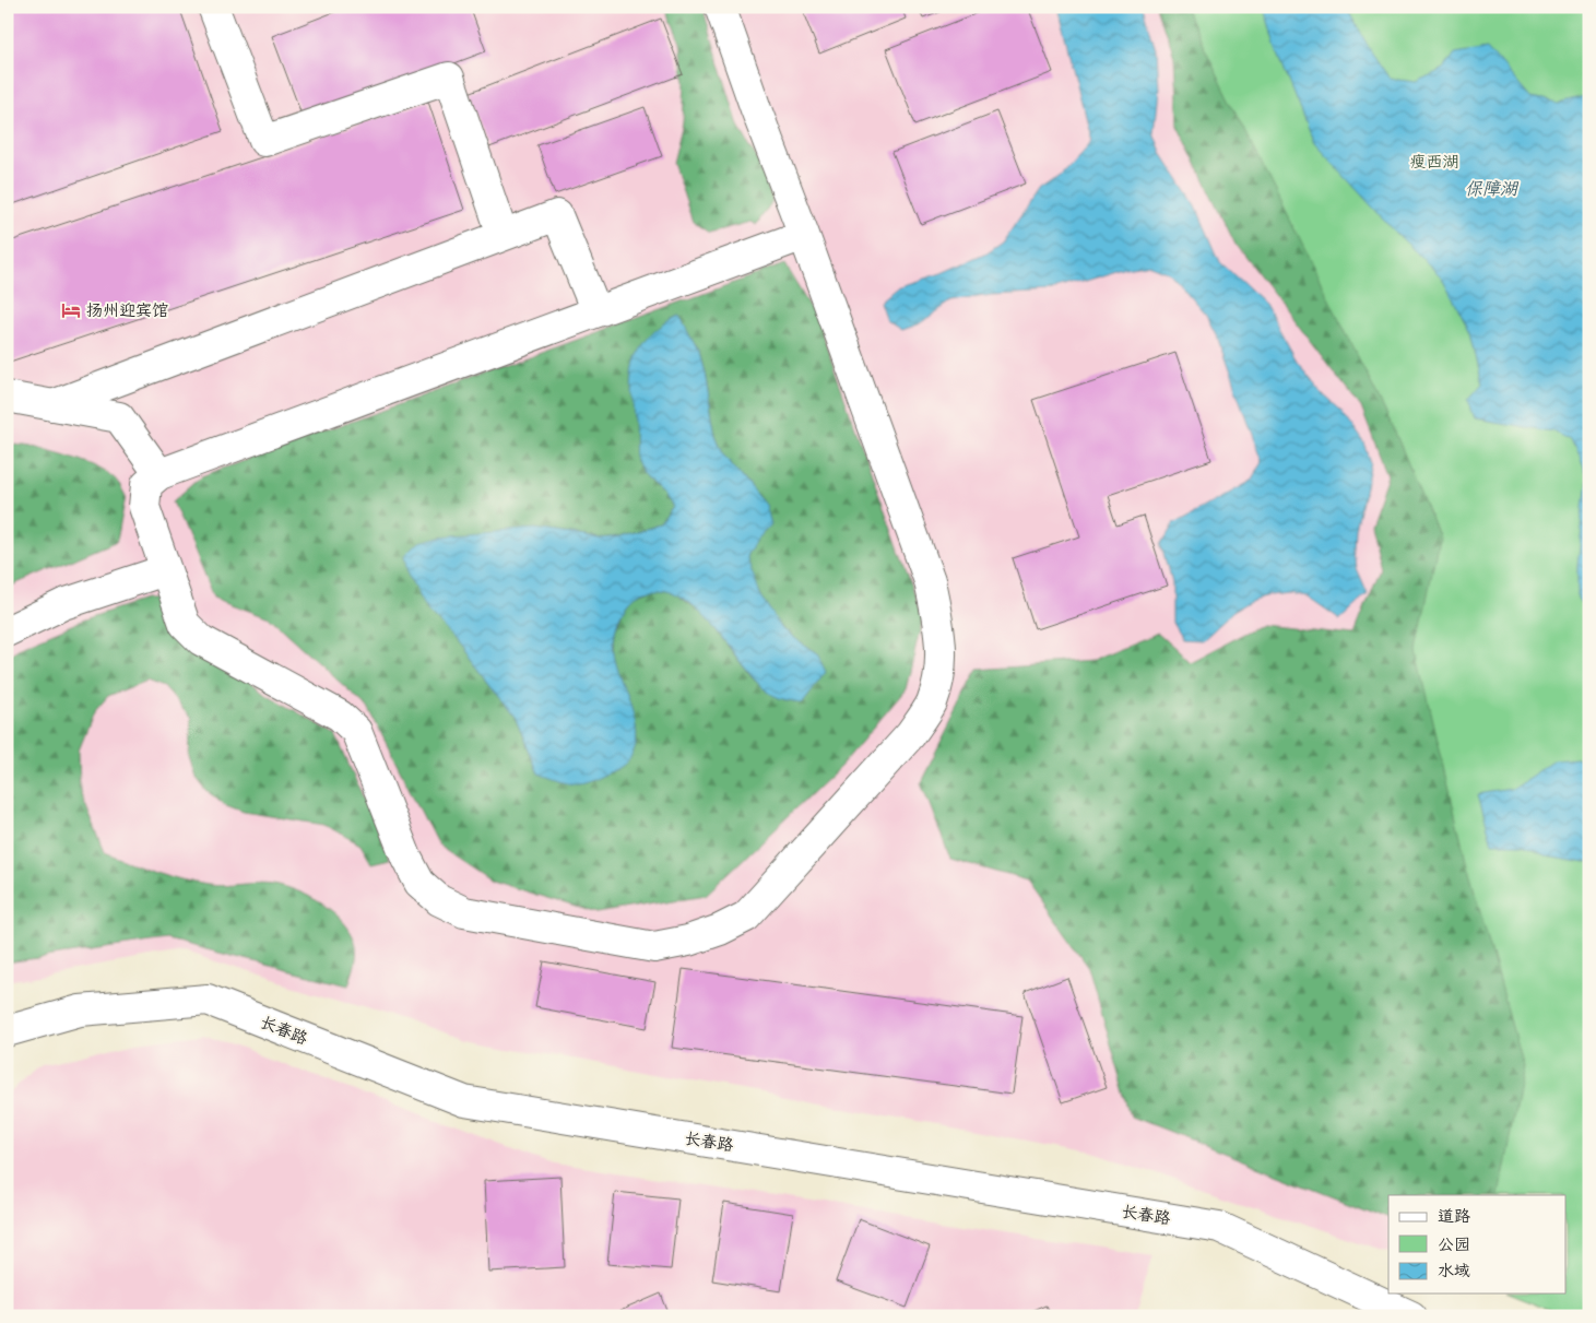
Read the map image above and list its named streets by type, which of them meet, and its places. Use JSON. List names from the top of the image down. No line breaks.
{"streets":{"street":["长春路"]},"water":["保障湖"],"parks":["瘦西湖"],"places":{"hotel":["扬州迎宾馆"]},"legend":["道路","公园","水域"]}
